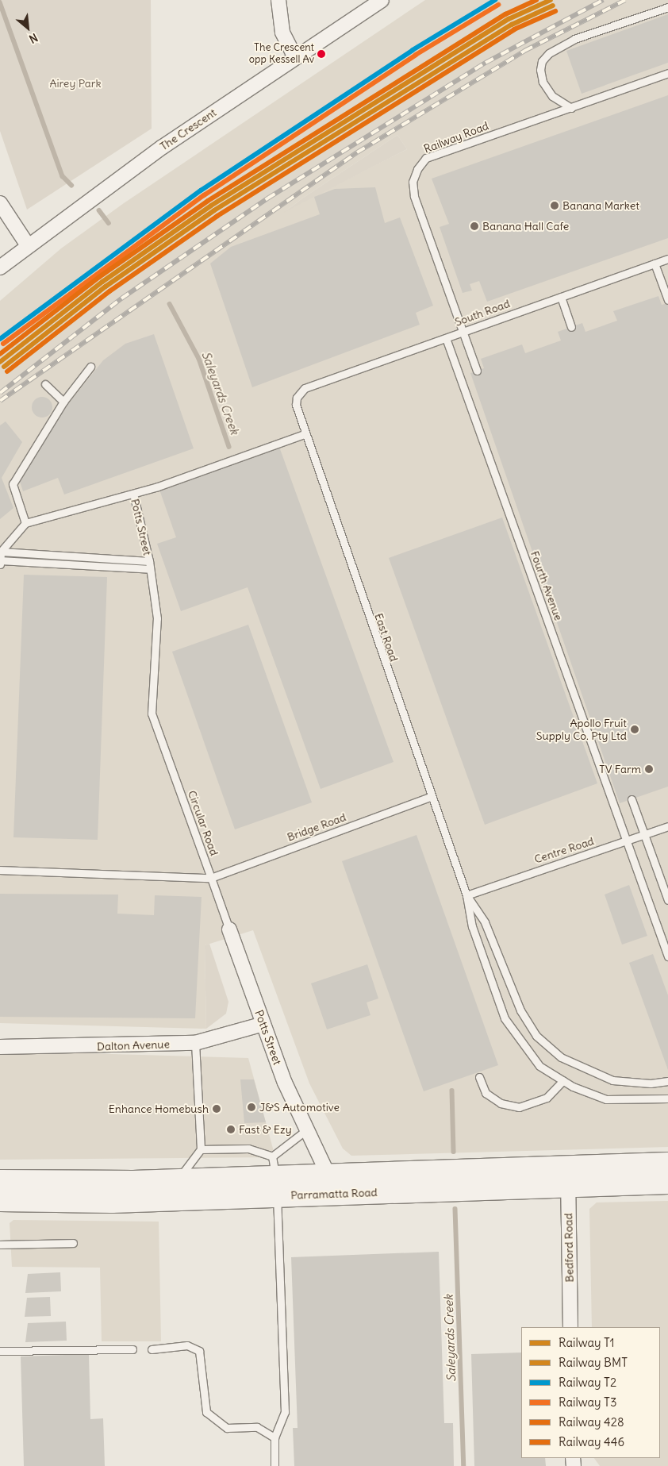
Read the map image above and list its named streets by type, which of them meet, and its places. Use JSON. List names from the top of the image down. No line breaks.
{"streets":{"highway":["Parramatta Road"],"street":["The Crescent","Potts Street","Dalton Avenue","Bedford Road"],"lane":["Railway Road","South Road","Fourth Avenue","East Road","Circular Road","Bridge Road","Centre Road"]},"crossings":[["Railway Road","South Road"],["South Road","Fourth Avenue"],["South Road","East Road"],["Potts Street","Circular Road"],["Potts Street","Bridge Road"],["Potts Street","Dalton Avenue"],["Potts Street","Parramatta Road"],["Fourth Avenue","Centre Road"],["East Road","Bridge Road"],["East Road","Centre Road"],["Circular Road","Bridge Road"],["Parramatta Road","Bedford Road"]],"water":["Saleyards Creek"],"parks":["Airey Park"],"places":["The Crescent opp Kessell Av","Banana Market","Banana Hall Cafe","Apollo Fruit Supply Co. Pty Ltd","TV Farm","J&S Automotive","Enhance Homebush","Fast & Ezy"],"lines":["rail line T1","rail line T2","rail line 428","rail line T3","rail line BMT","rail line 446"],"legend":["Railway T1","Railway BMT","Railway T2","Railway T3","Railway 428","Railway 446"],"north":"bottom right"}
